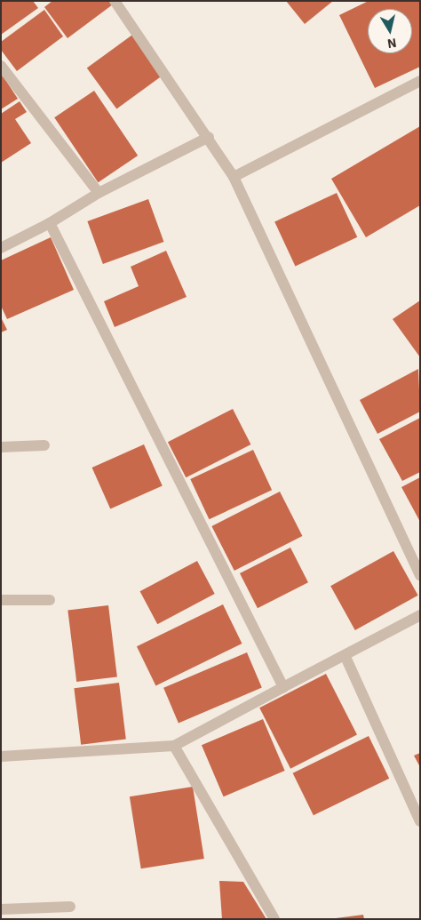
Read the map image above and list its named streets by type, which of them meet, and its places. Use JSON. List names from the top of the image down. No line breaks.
{"north":"bottom"}
